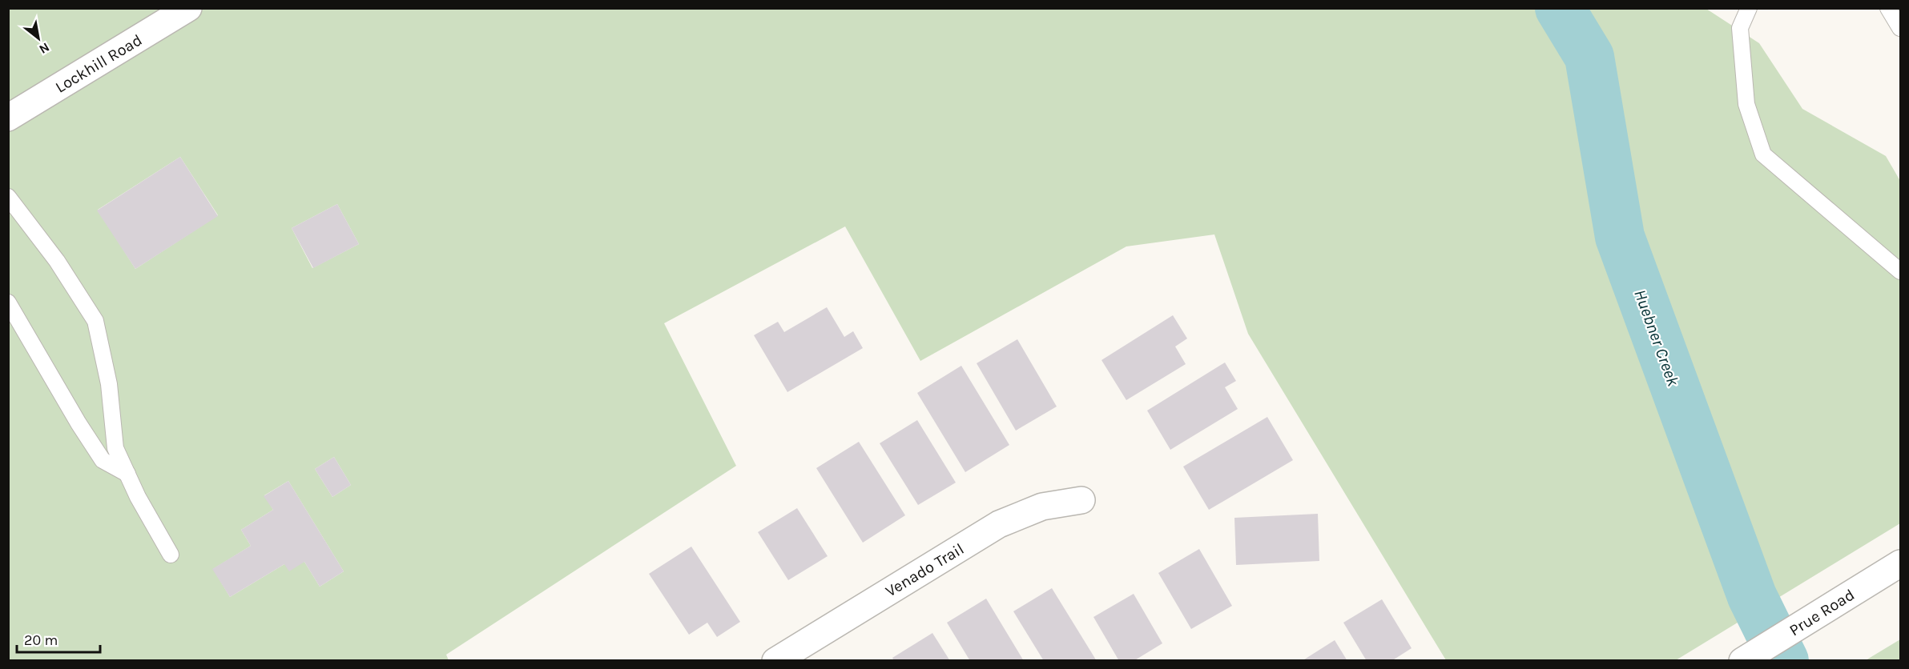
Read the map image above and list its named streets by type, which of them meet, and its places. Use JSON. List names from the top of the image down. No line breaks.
{"streets":{"street":["Lockhill Road","Venado Trail","Prue Road"]},"water":["Huebner Creek"],"scale_bar":"20 m","north":"bottom right"}
